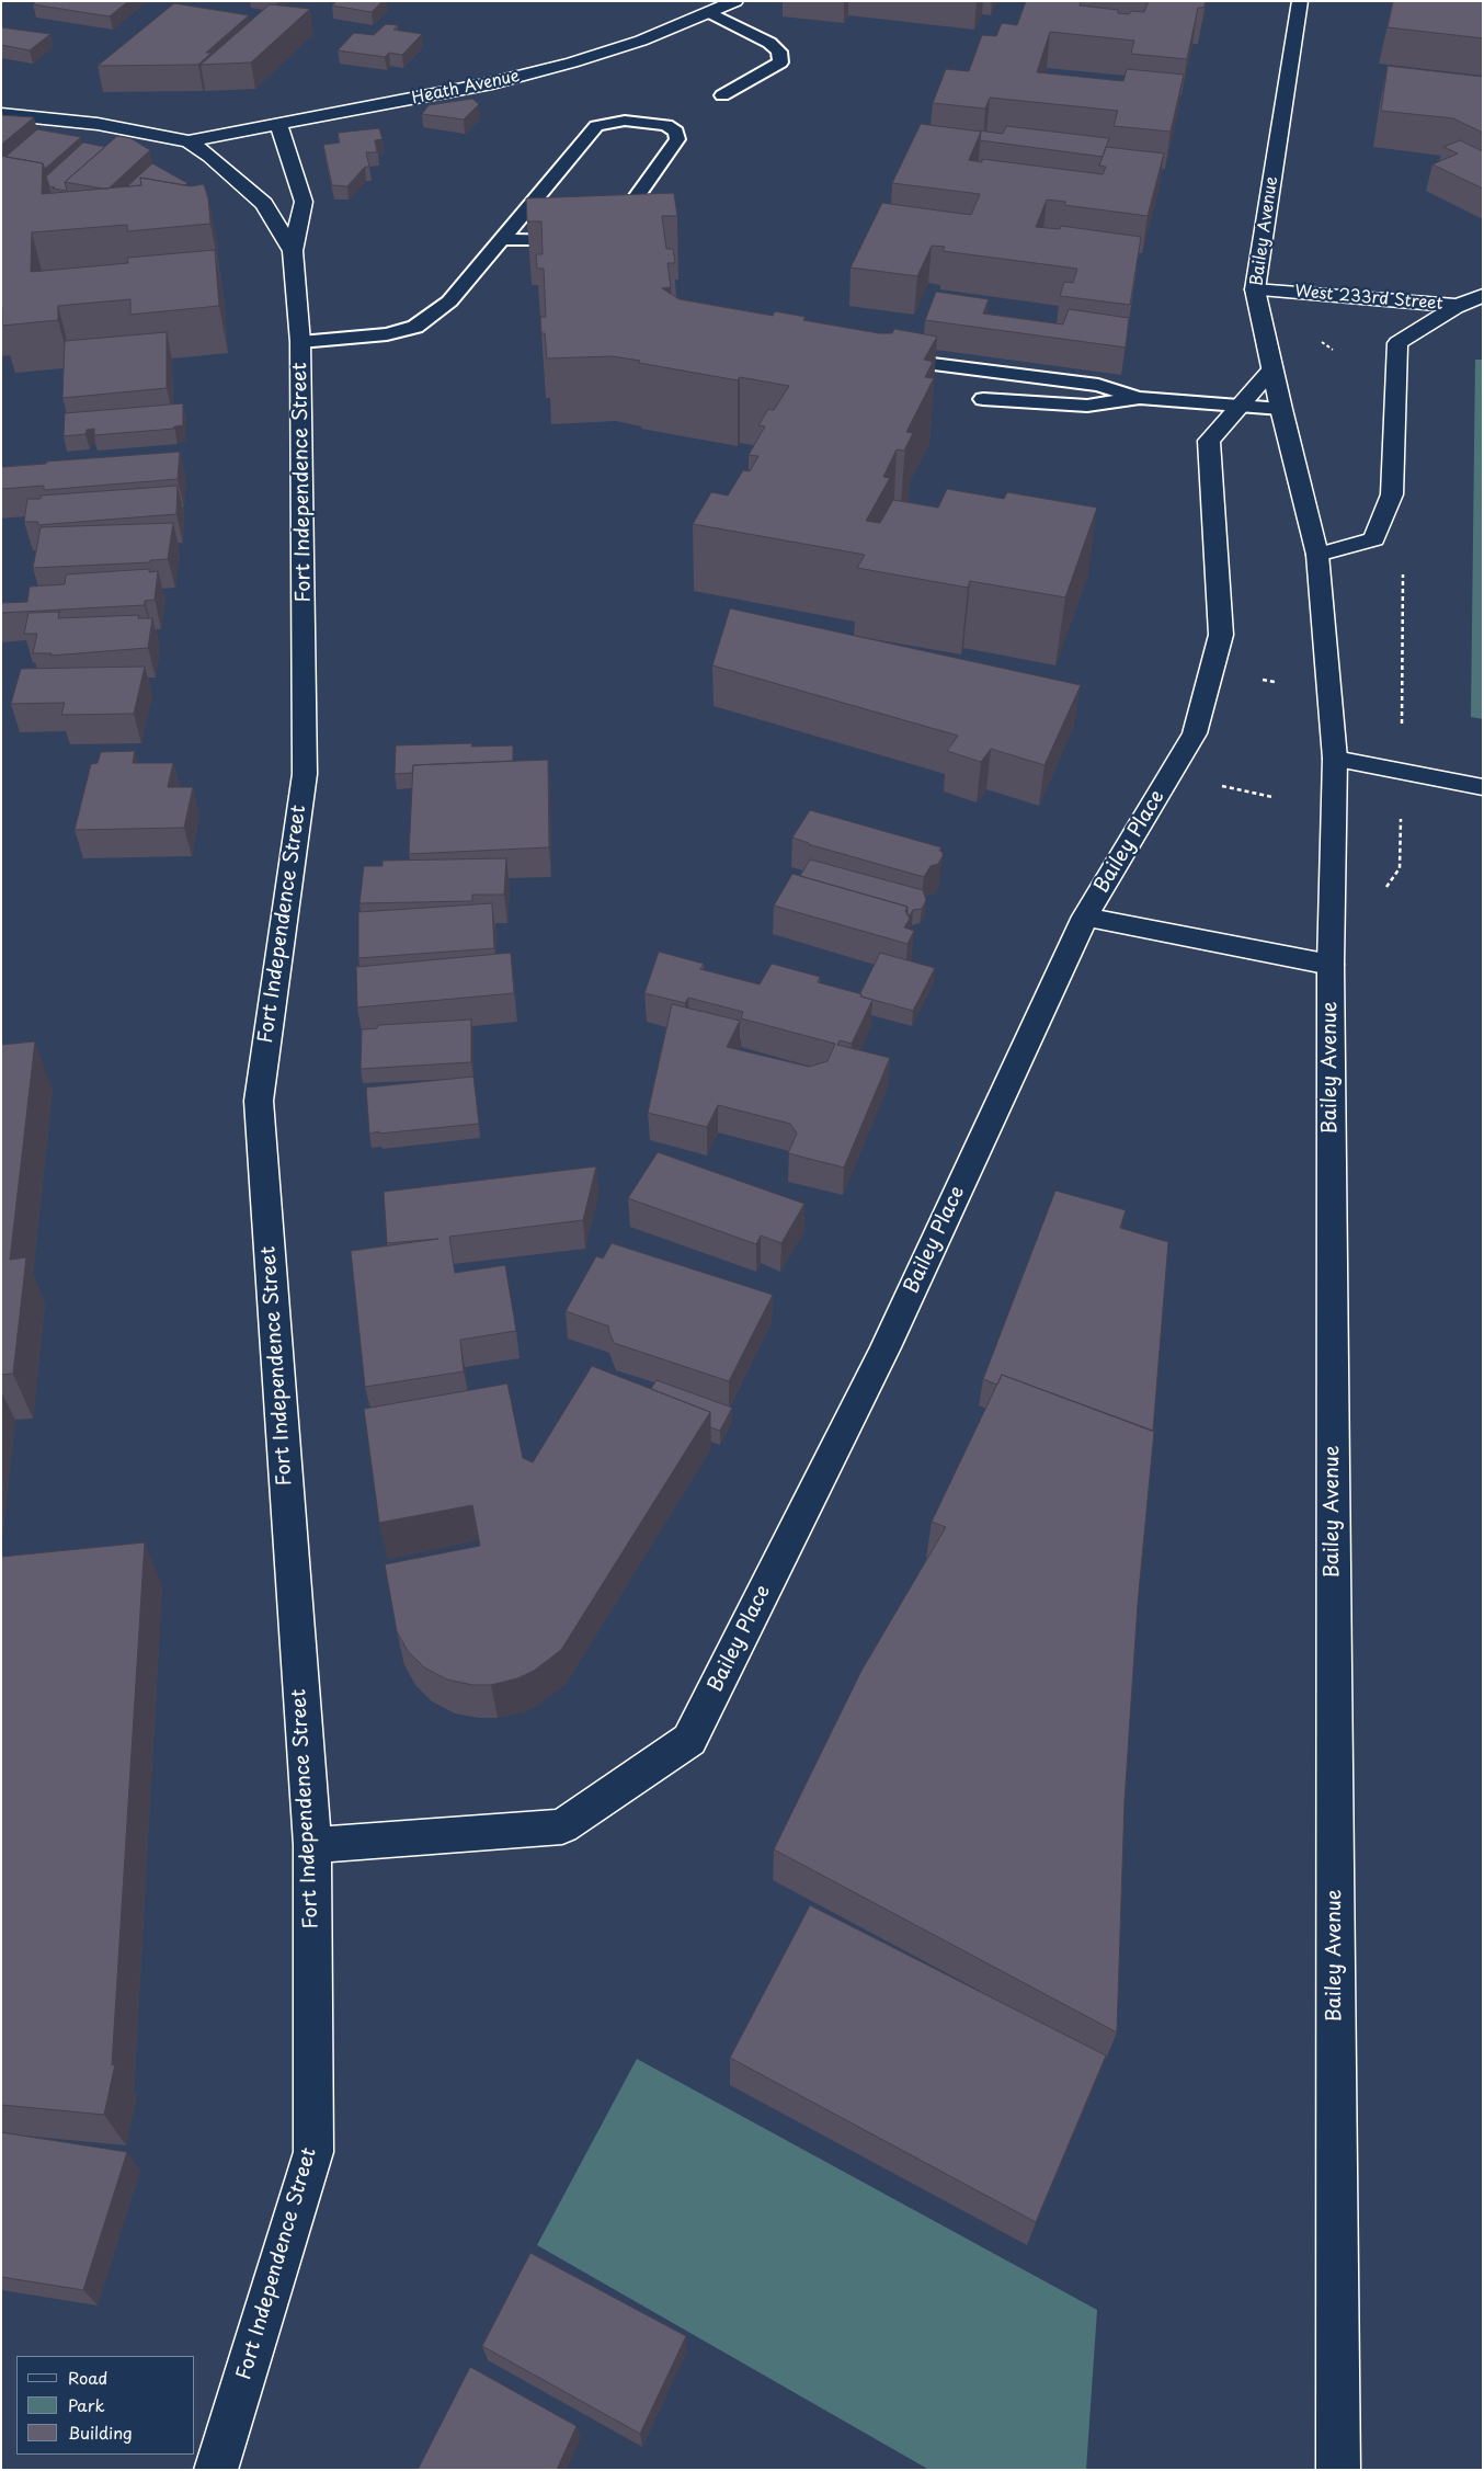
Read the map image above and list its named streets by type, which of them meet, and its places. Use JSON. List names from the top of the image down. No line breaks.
{"streets":{"street":["Heath Avenue","Bailey Avenue","West 233rd Street","Fort Independence Street","Bailey Place"]},"crossings":[["Heath Avenue","Fort Independence Street"],["Bailey Avenue","West 233rd Street"],["Bailey Avenue","Bailey Place"],["Fort Independence Street","Bailey Place"]],"legend":["Road","Park","Building"]}
